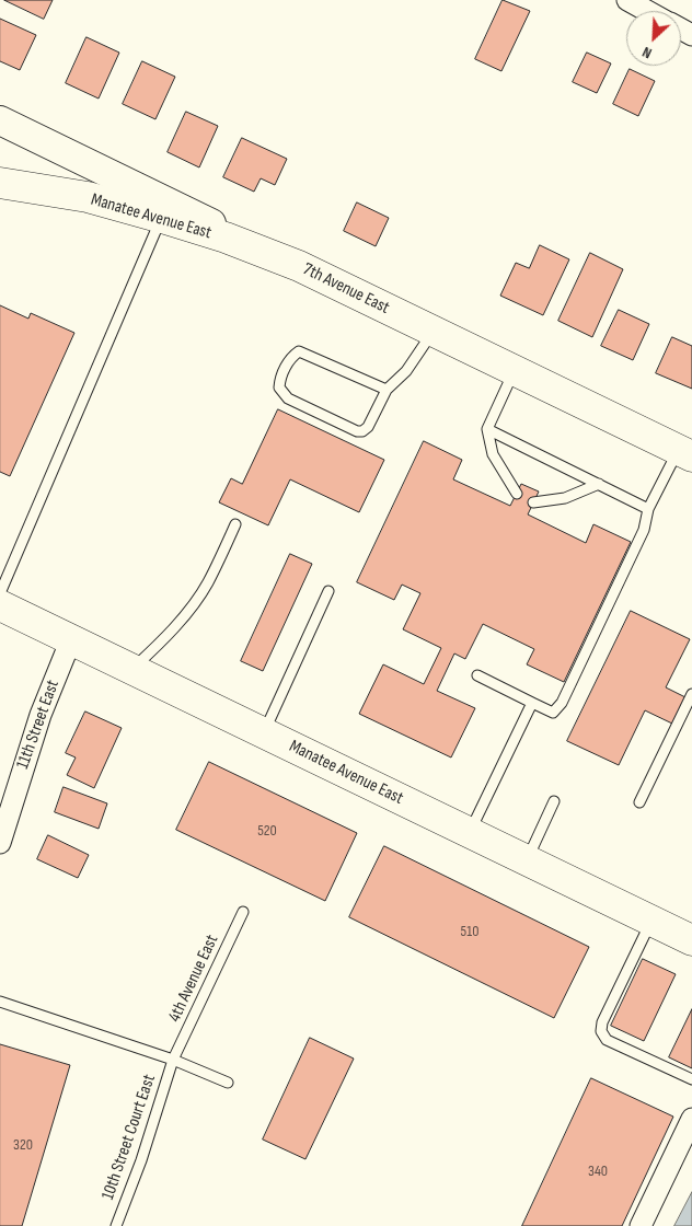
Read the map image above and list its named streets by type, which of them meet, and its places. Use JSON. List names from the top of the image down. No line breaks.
{"streets":{"main road":["Manatee Avenue East","7th Avenue East"],"street":["11th Street East"],"lane":["4th Avenue East","10th Street Court East"]},"crossings":[["Manatee Avenue East","7th Avenue East"],["Manatee Avenue East","11th Street East"],["4th Avenue East","10th Street Court East"]],"house_numbers":["520","510","320","340"],"north":"bottom left"}
